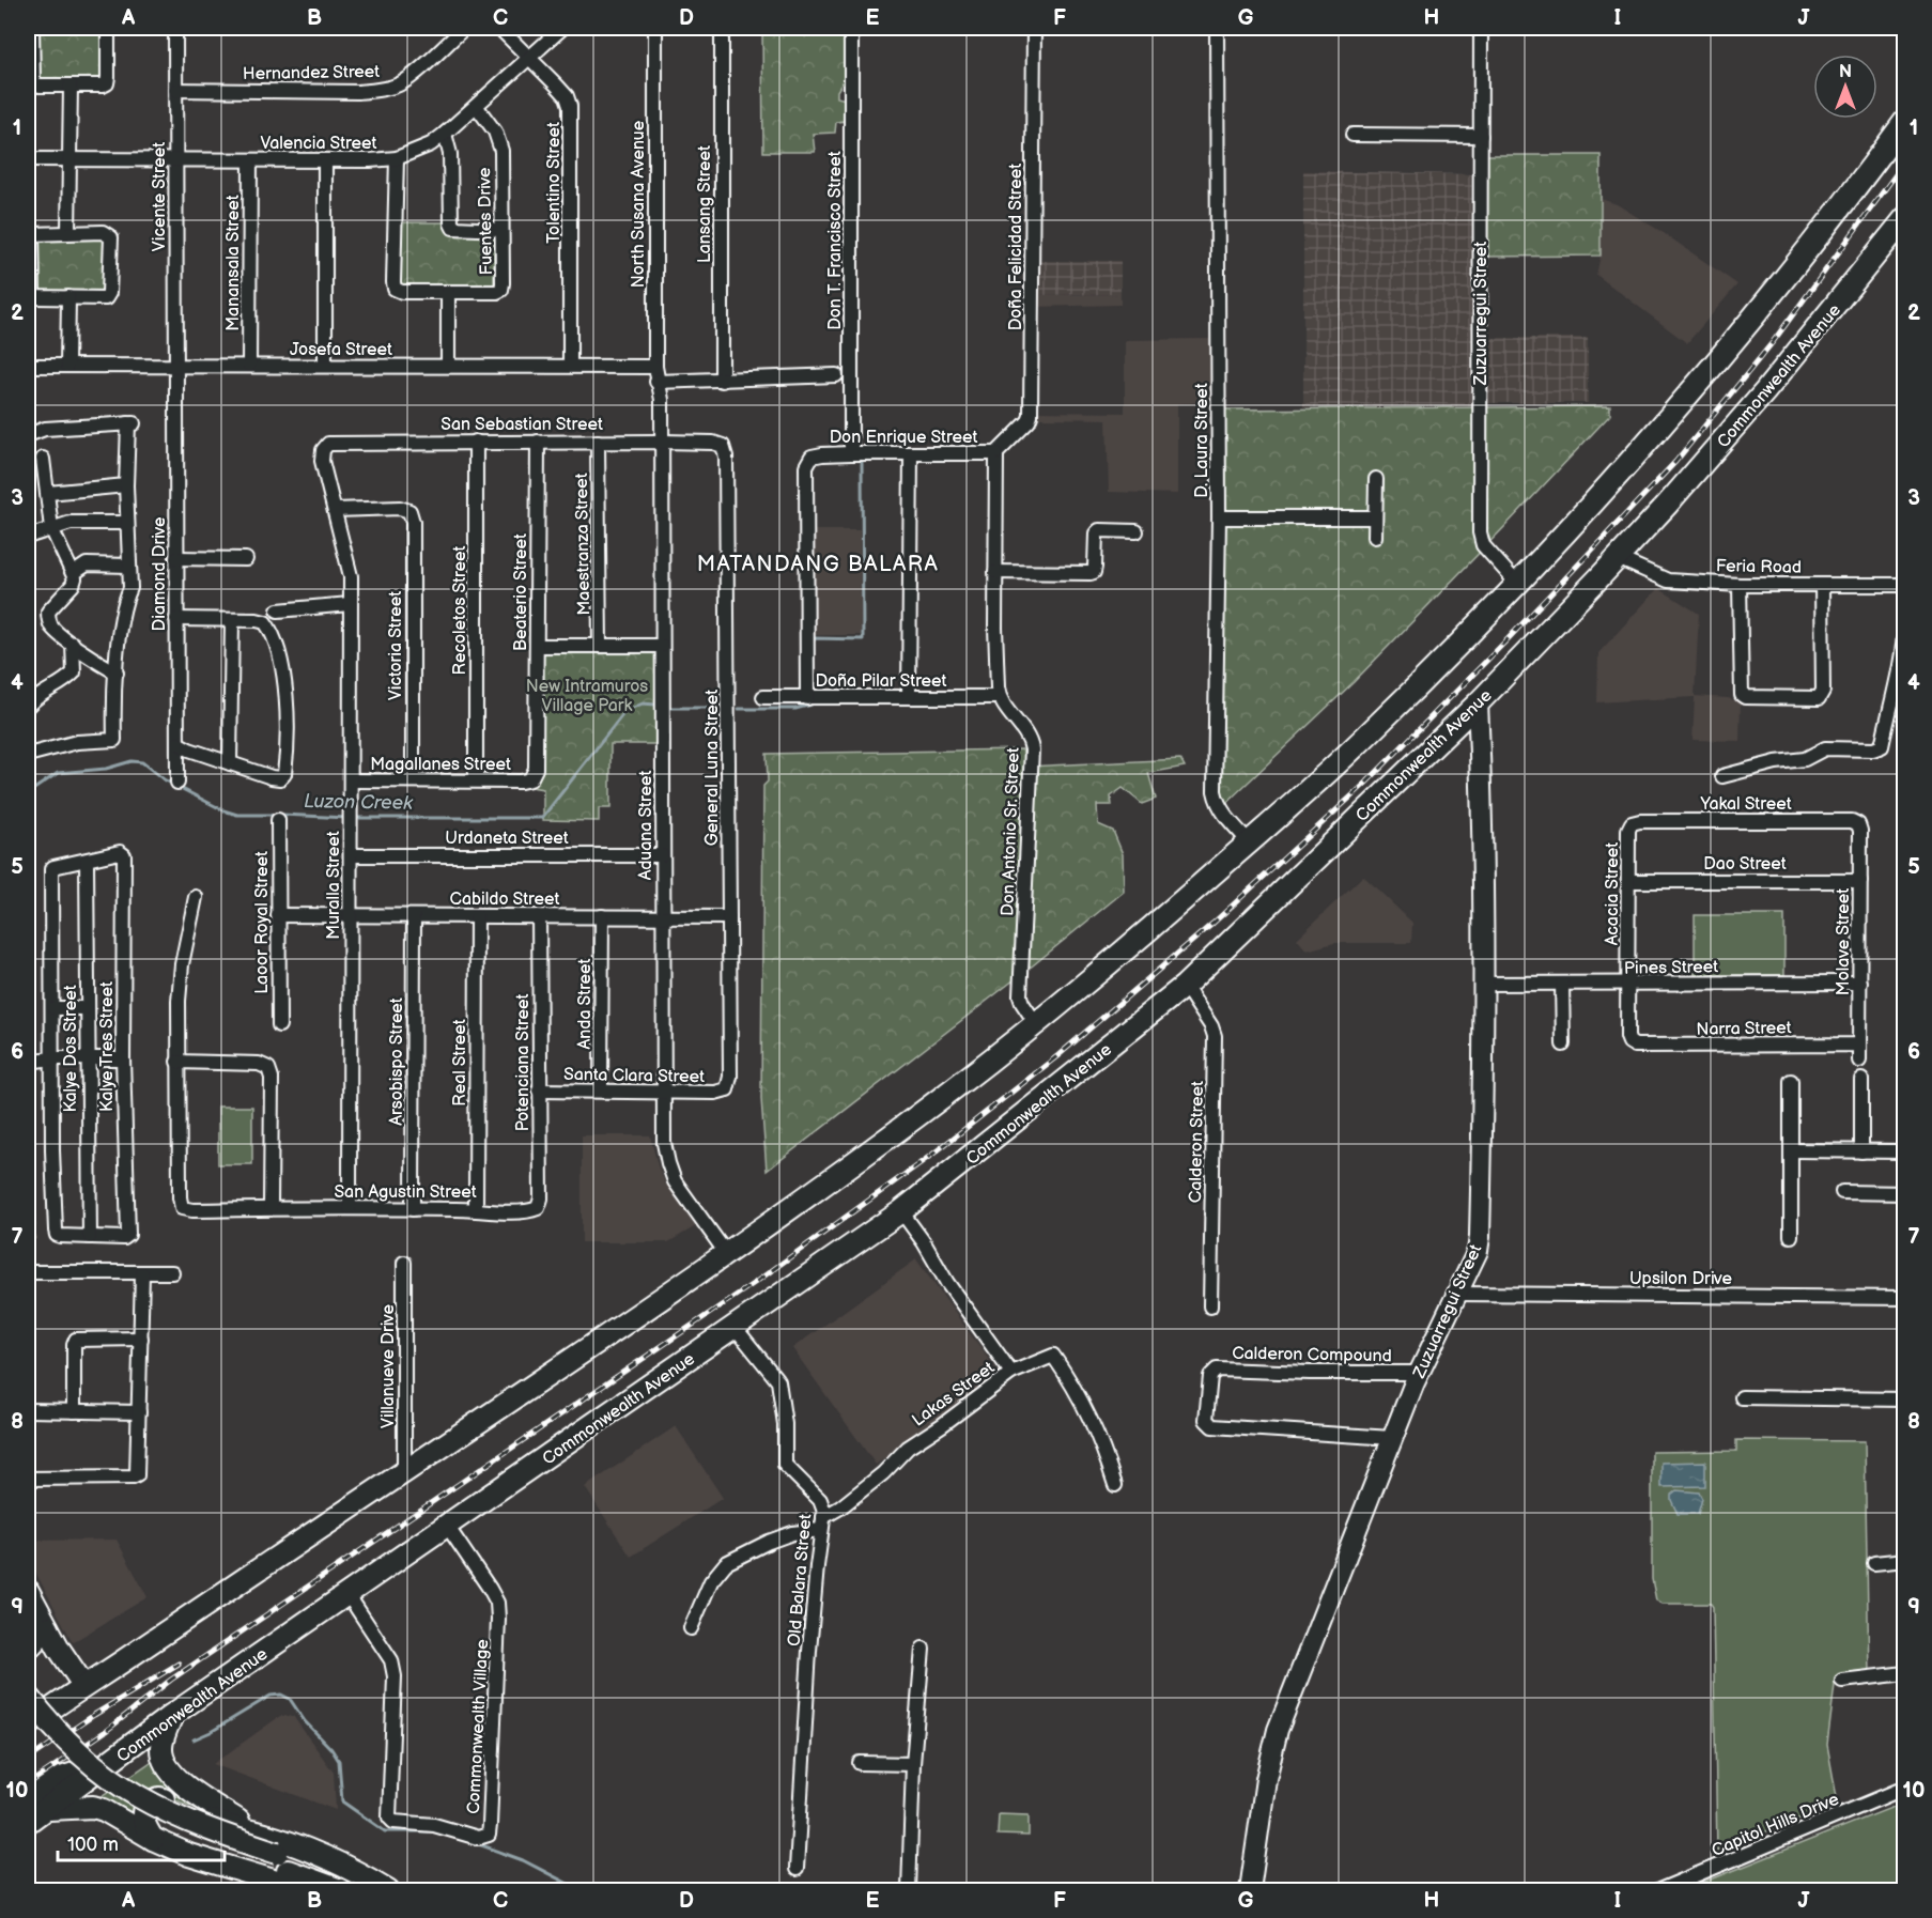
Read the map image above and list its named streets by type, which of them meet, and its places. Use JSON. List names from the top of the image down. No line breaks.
{"streets":{"main road":["Commonwealth Avenue"],"street":["Hernandez Street","Valencia Street","Tolentino Street","Vicente Street","North Susana Avenue","Lansang Street","Fuentes Drive","Don T. Francisco Street","Doña Felicidad Street","Manansala Street","Zuzuarregui Street","Josefa Street","San Sebastian Street","Don Enrique Street","D. Laura Street","Maestranza Street","Feria Road","Diamond Drive","Beaterio Street","Recoletos Street","Victoria Street","Doña Pilar Street","Magallanes Street","General Luna Street","Yakal Street","Aduana Street","Don Antonio Sr. Street","Urdaneta Street","Dao Street","Muralla Street","Acacia Street","Cabildo Street","Laoor Royal Street","Molave Street","Pines Street","Anda Street","Narra Street","Kalye Tres Street","Kalye Dos Street","Arsobispo Street","Real Street","Potenciana Street","Santa Clara Street","Calderon Street","San Agustin Street","Upsilon Drive","Calderon Compound","Villanueve Drive","Lakas Street","Old Balara Street","Commonwealth Village","Capitol Hills Drive"]},"crossings":[["Hernandez Street","Vicente Street"],["Valencia Street","Tolentino Street"],["Valencia Street","Vicente Street"],["Valencia Street","Fuentes Drive"],["Valencia Street","Manansala Street"],["Tolentino Street","Josefa Street"],["Vicente Street","Josefa Street"],["Vicente Street","Diamond Drive"],["North Susana Avenue","Josefa Street"],["North Susana Avenue","Aduana Street"],["Don T. Francisco Street","Don Enrique Street"],["Doña Felicidad Street","Don Enrique Street"],["Manansala Street","Josefa Street"],["Zuzuarregui Street","Commonwealth Avenue"],["Zuzuarregui Street","Pines Street"],["Zuzuarregui Street","Upsilon Drive"],["Zuzuarregui Street","Calderon Compound"],["Josefa Street","Diamond Drive"],["Commonwealth Avenue","Feria Road"],["Commonwealth Avenue","Calderon Street"],["Commonwealth Avenue","Lakas Street"],["Commonwealth Avenue","Old Balara Street"],["Commonwealth Avenue","Commonwealth Village"],["San Sebastian Street","Maestranza Street"],["San Sebastian Street","Beaterio Street"],["San Sebastian Street","Recoletos Street"],["San Sebastian Street","General Luna Street"],["San Sebastian Street","Aduana Street"],["San Sebastian Street","Muralla Street"],["Don Enrique Street","Doña Pilar Street"],["Beaterio Street","Magallanes Street"],["Recoletos Street","Magallanes Street"],["Victoria Street","Magallanes Street"],["Victoria Street","Muralla Street"],["Doña Pilar Street","Don Antonio Sr. Street"],["Magallanes Street","Muralla Street"],["General Luna Street","Cabildo Street"],["General Luna Street","Santa Clara Street"],["Yakal Street","Acacia Street"],["Yakal Street","Molave Street"],["Aduana Street","Urdaneta Street"],["Aduana Street","Cabildo Street"],["Aduana Street","Santa Clara Street"],["Urdaneta Street","Muralla Street"],["Dao Street","Acacia Street"],["Dao Street","Molave Street"],["Muralla Street","Cabildo Street"],["Muralla Street","San Agustin Street"],["Acacia Street","Pines Street"],["Acacia Street","Narra Street"],["Cabildo Street","Laoor Royal Street"],["Cabildo Street","Anda Street"],["Cabildo Street","Arsobispo Street"],["Cabildo Street","Real Street"],["Cabildo Street","Potenciana Street"],["Molave Street","Pines Street"],["Molave Street","Narra Street"],["Anda Street","Santa Clara Street"],["Kalye Tres Street","Kalye Dos Street"],["Arsobispo Street","San Agustin Street"],["Real Street","San Agustin Street"],["Potenciana Street","Santa Clara Street"],["Potenciana Street","San Agustin Street"],["Lakas Street","Old Balara Street"]],"districts":["MATANDANG BALARA"],"water":["Luzon Creek"],"parks":["New Intramuros Village Park"],"scale_bar":"100 m","north":"top","grid":{"columns":["A","B","C","D","E","F","G","H","I","J"],"rows":["1","2","3","4","5","6","7","8","9","10"]}}
